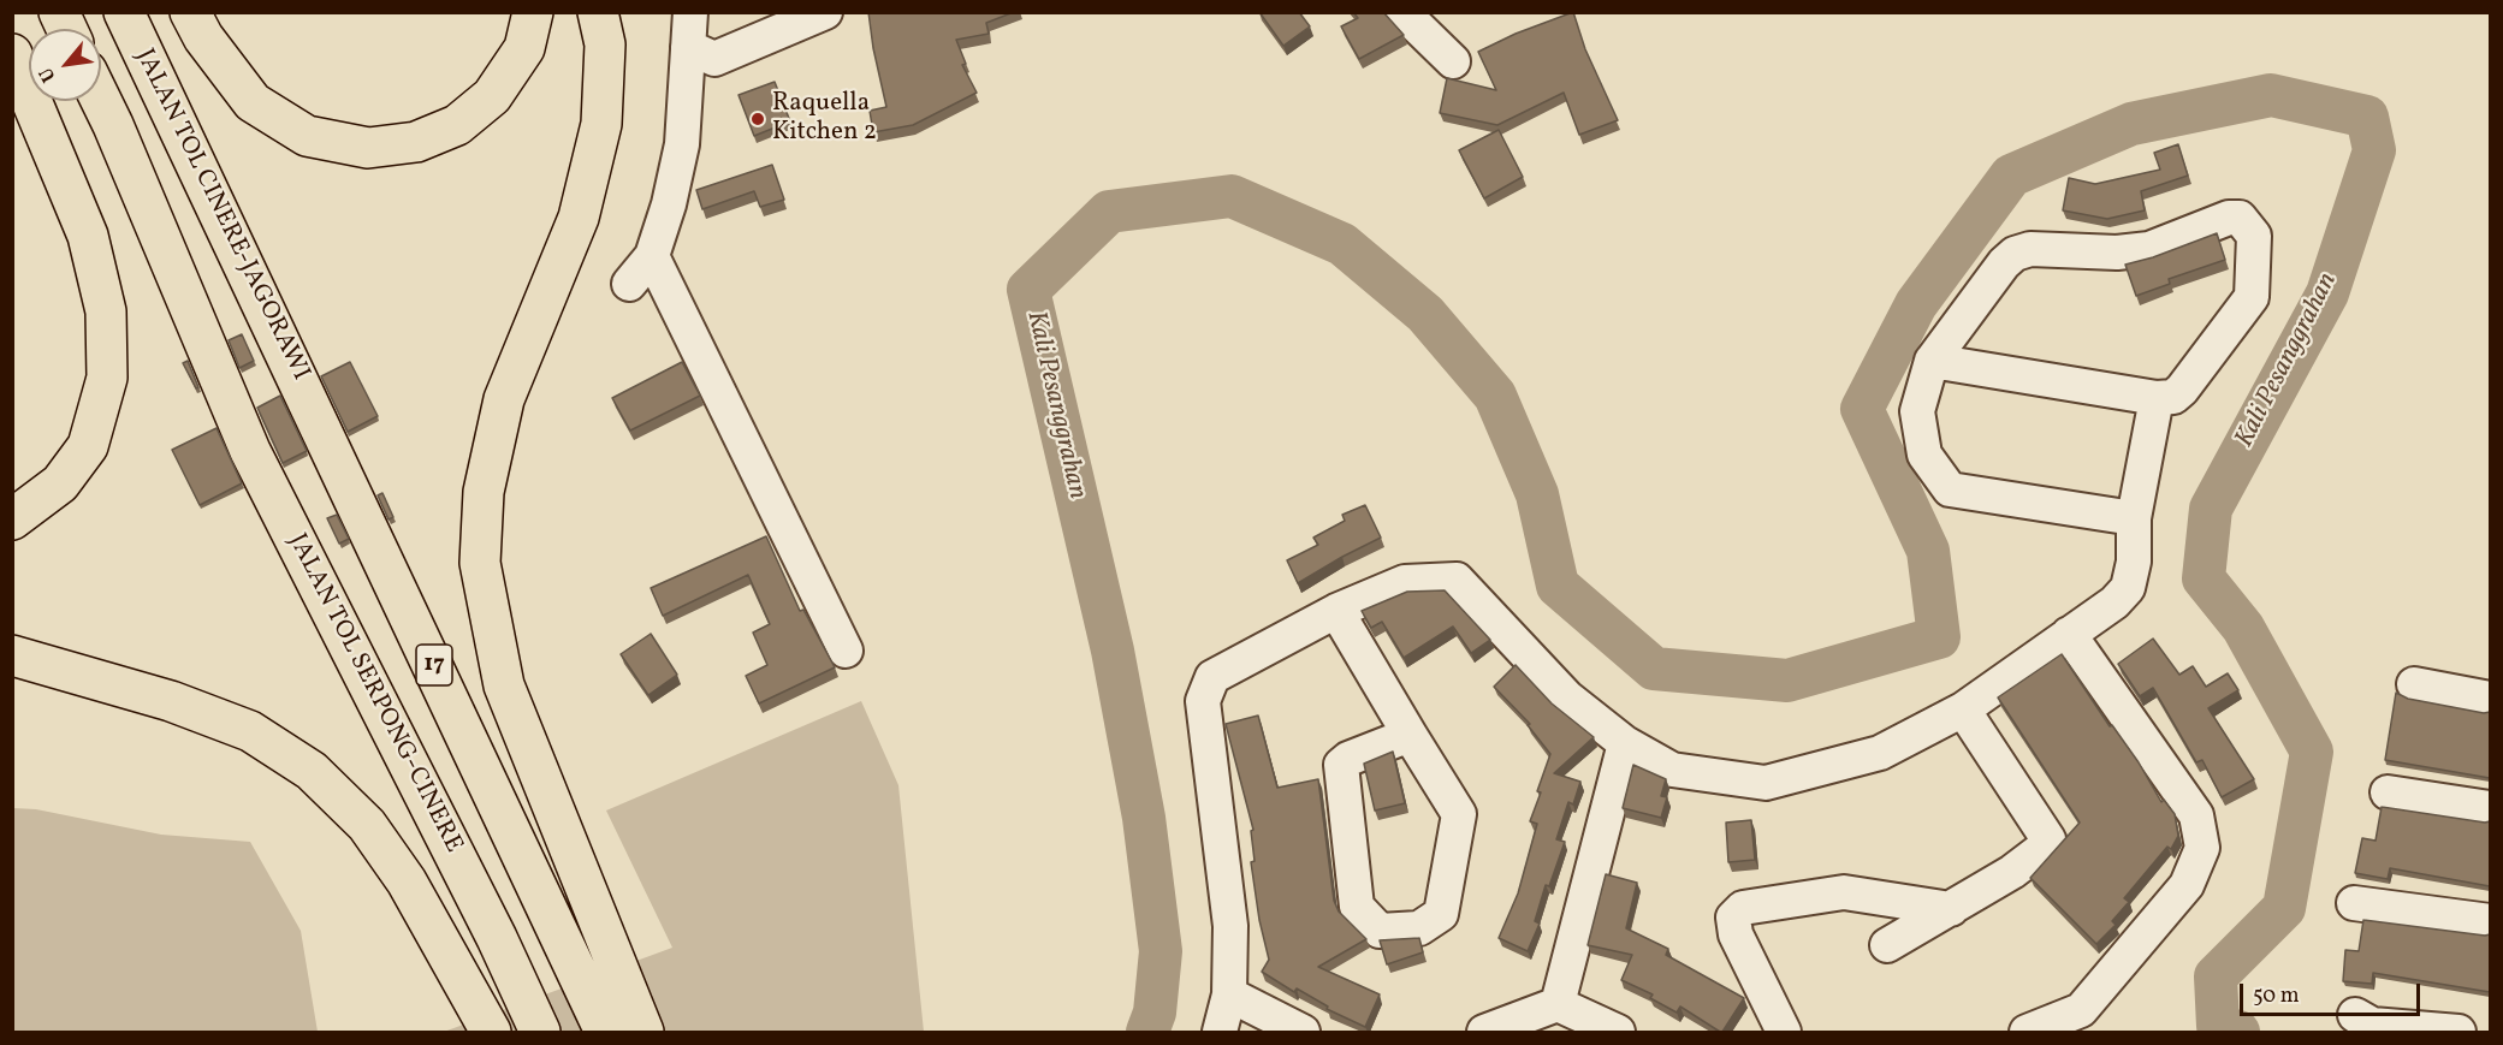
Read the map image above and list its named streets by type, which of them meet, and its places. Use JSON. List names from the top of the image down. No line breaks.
{"streets":{"highway":["JALAN TOL CINERE-JAGORAWI","17","JALAN TOL SERPONG-CINERE"]},"water":["Kali Pesanggrahan"],"places":["Raquella Kitchen 2"],"scale_bar":"50 m","north":"bottom left"}
